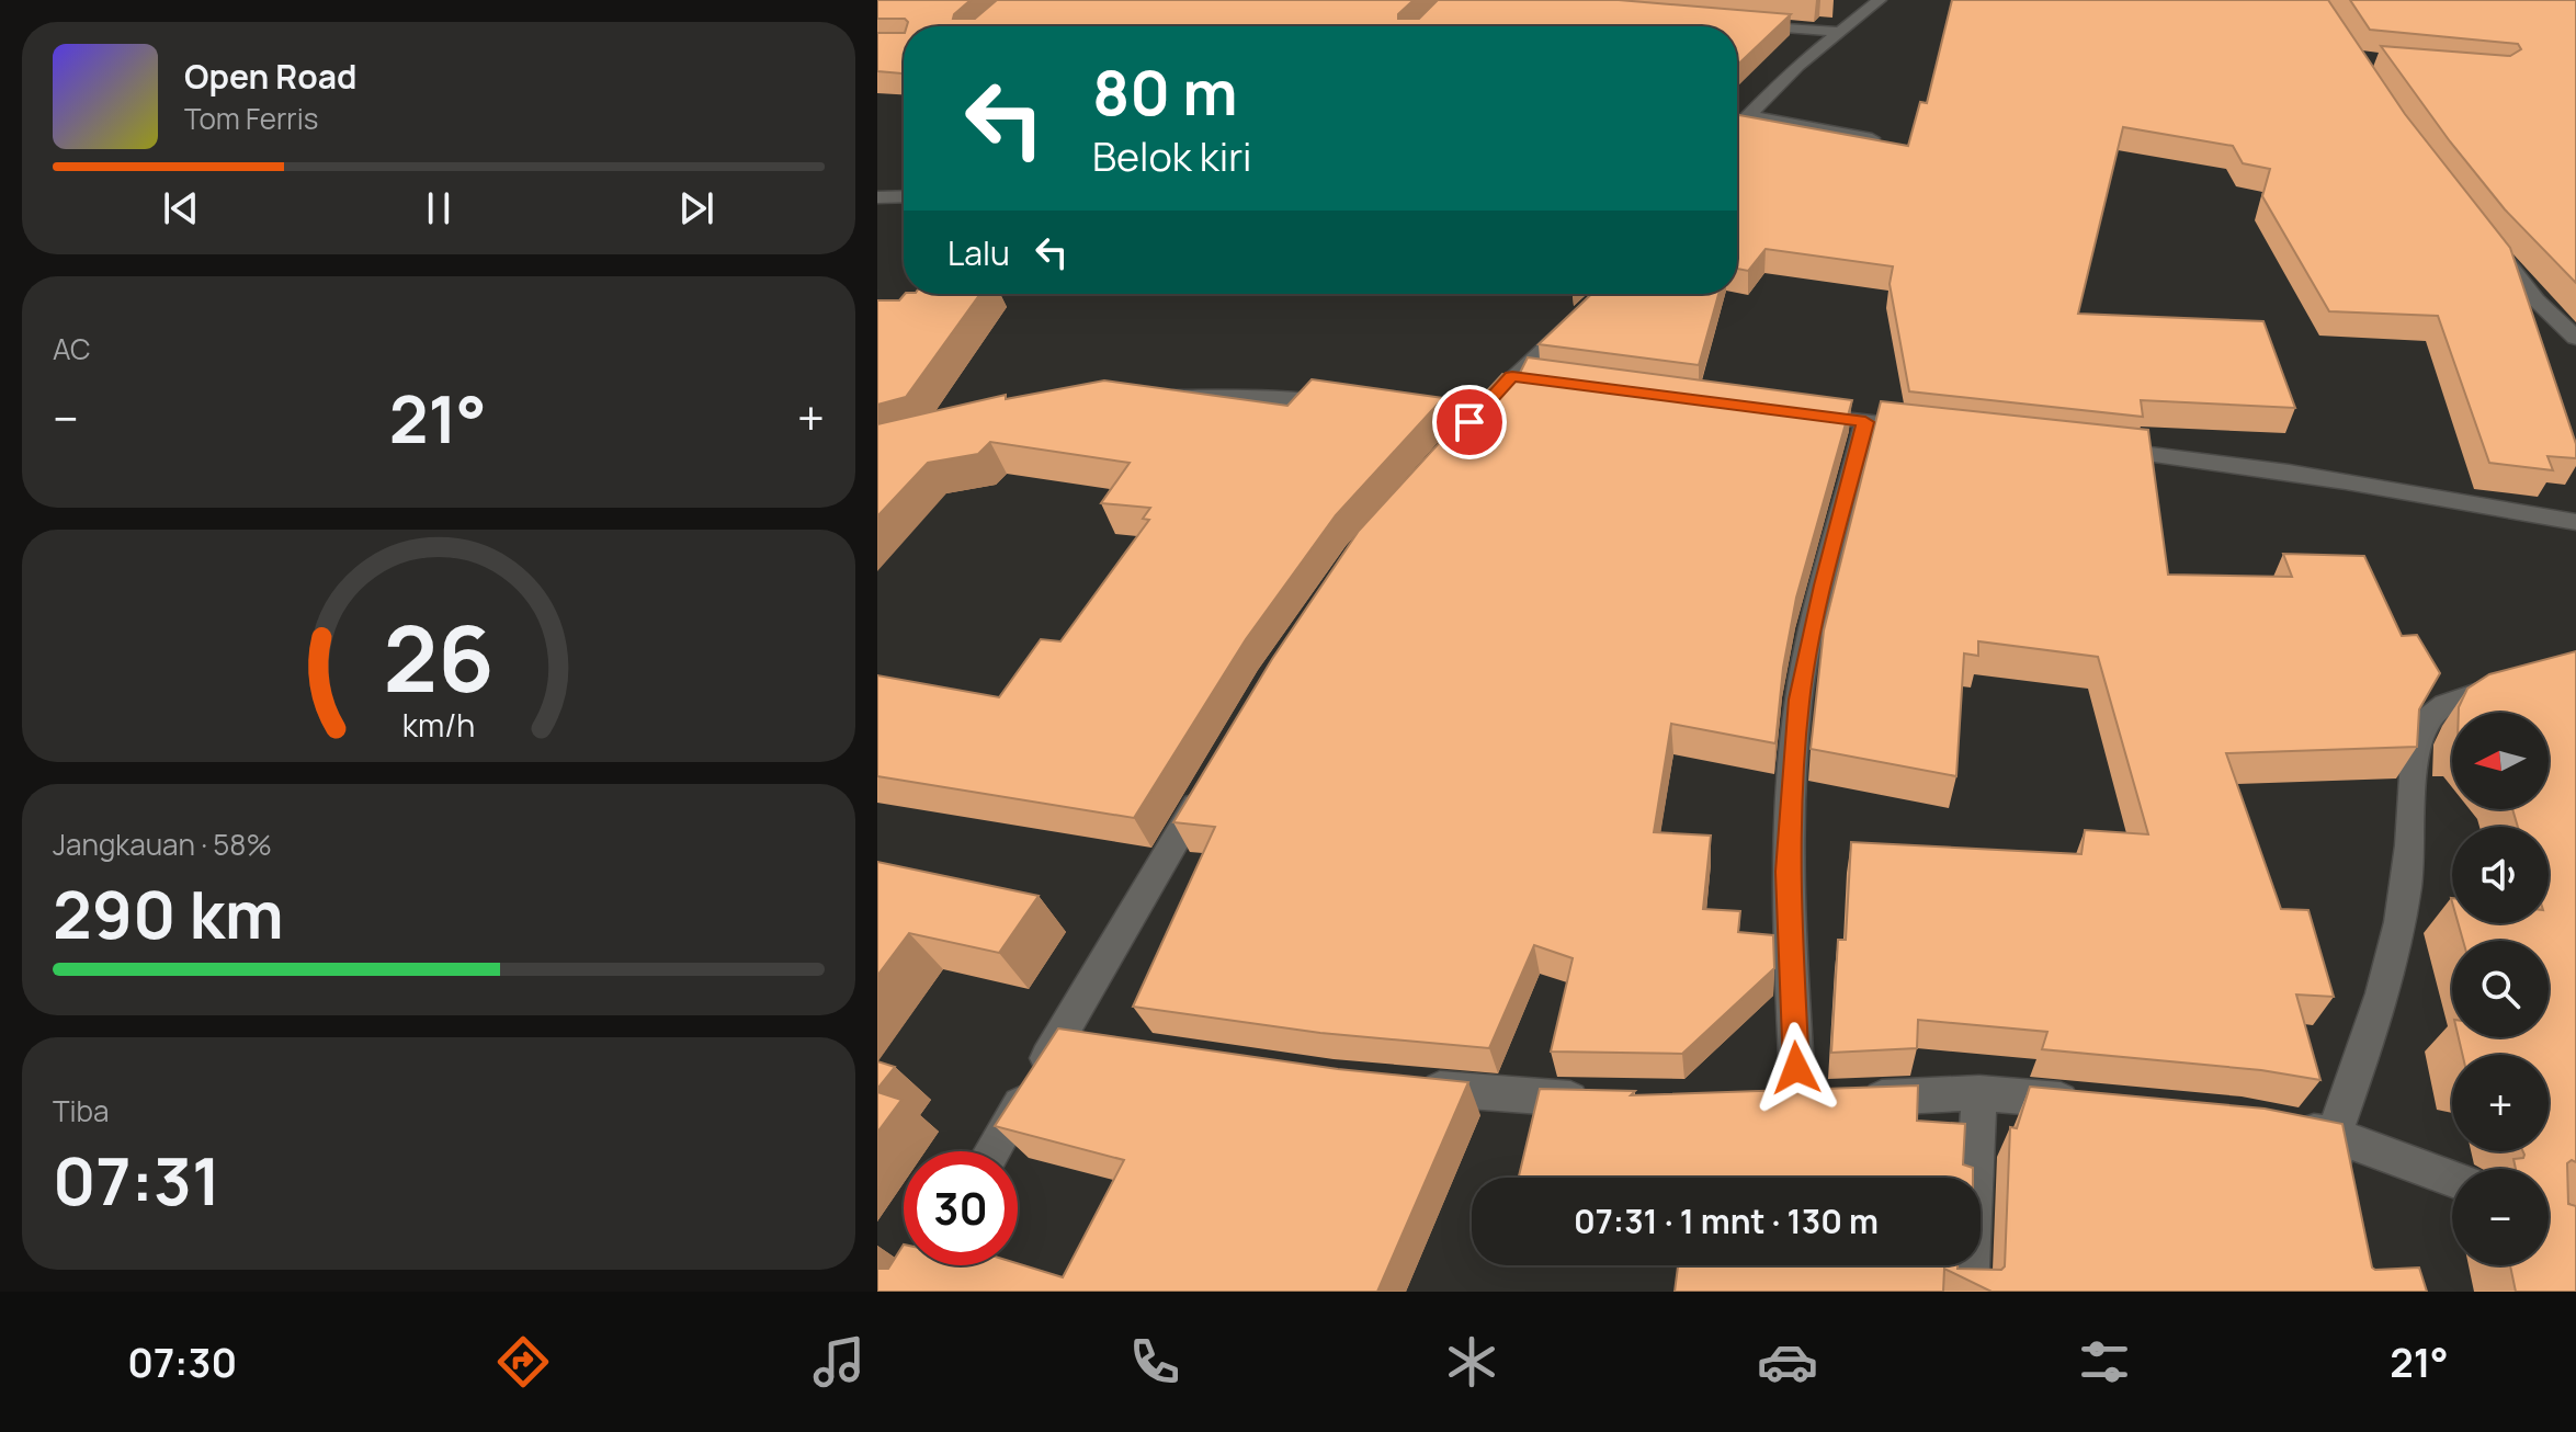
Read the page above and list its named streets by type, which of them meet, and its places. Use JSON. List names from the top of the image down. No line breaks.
{"north":"left","page":{"turn":["80 m","Belok kiri"],"song":["Open Road","Tom Ferris"],"then":"Lalu","tile":["AC",["Jangkauan · 58%","290 km"],["Tiba","07:31"]],"heat":["−","21°","+"],"map_buttons":["+","−"],"limit":"30","trip":"07:31 · 1 mnt · 130 m","tabs":["07:30","21°"],"gauge":["26","km/h"]}}
